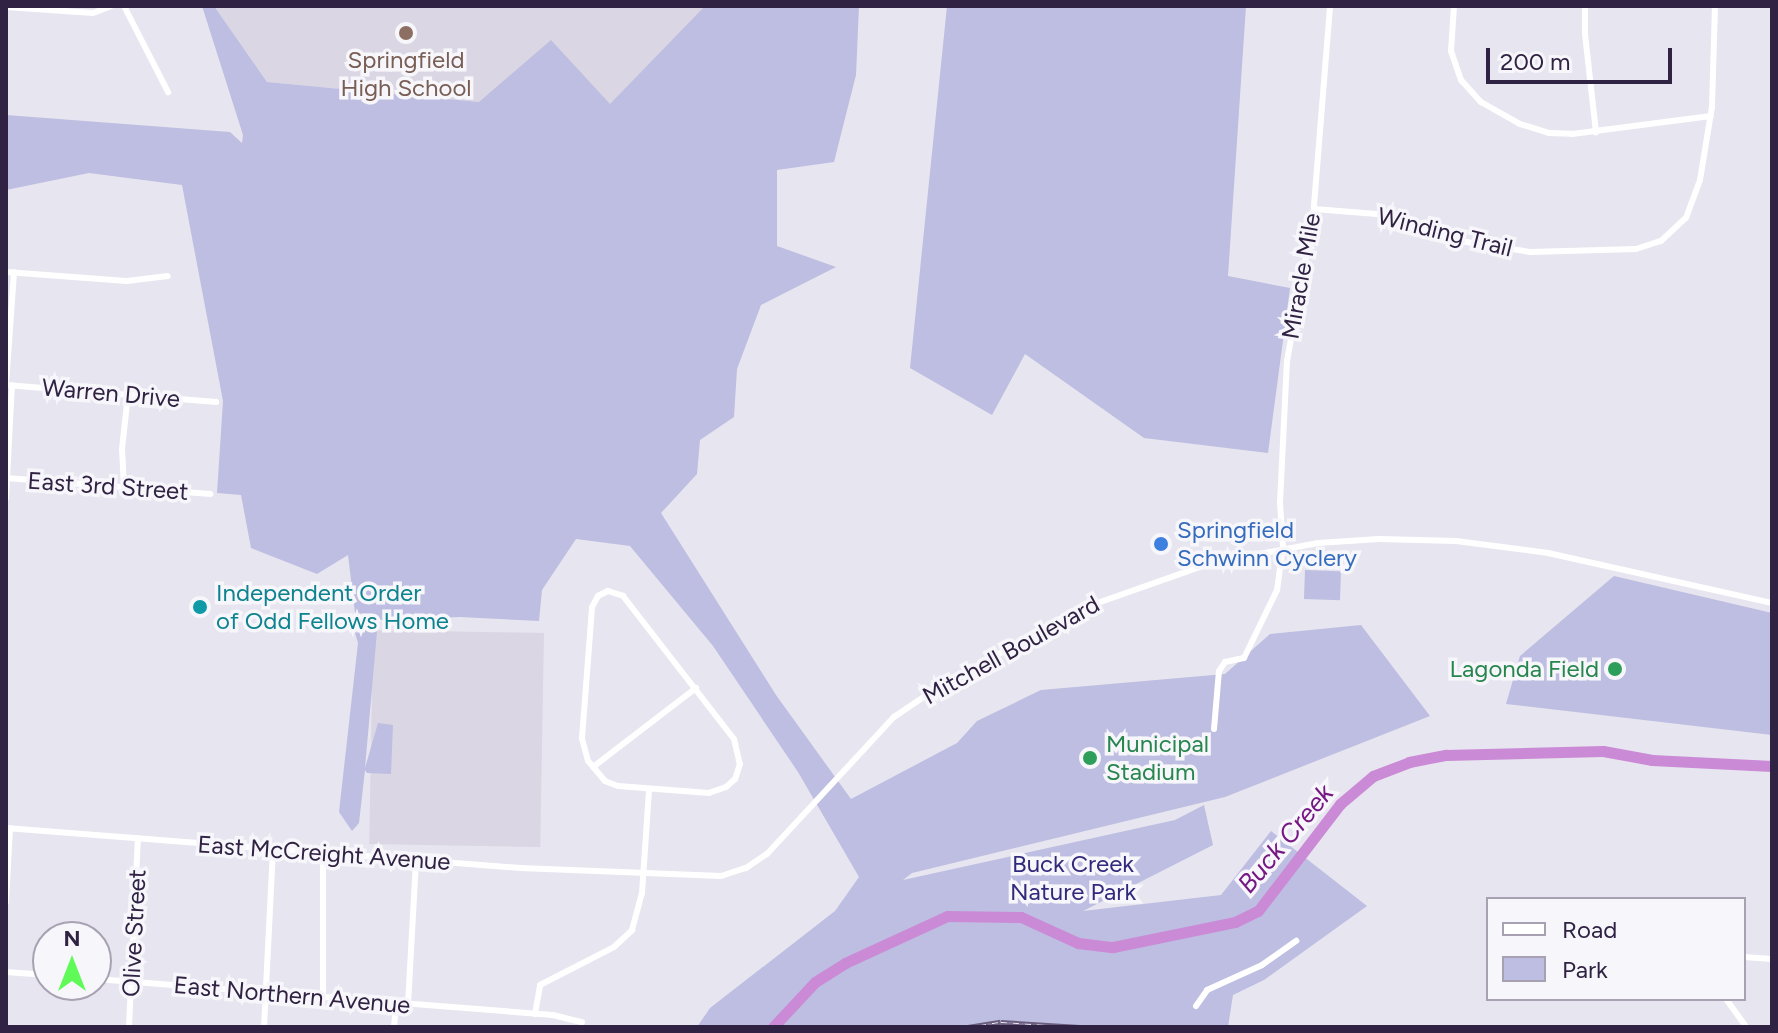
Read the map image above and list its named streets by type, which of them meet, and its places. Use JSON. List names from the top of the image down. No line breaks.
{"streets":{"street":["Winding Trail","Miracle Mile","Warren Drive","East 3rd Street","Mitchell Boulevard","East McCreight Avenue","Olive Street","East Northern Avenue"]},"crossings":[["Winding Trail","Miracle Mile"],["Miracle Mile","Mitchell Boulevard"],["Mitchell Boulevard","East McCreight Avenue"],["East McCreight Avenue","Olive Street"],["Olive Street","East Northern Avenue"]],"water":["Buck Creek"],"parks":["Buck Creek Nature Park"],"places":["Springfield High School","Springfield Schwinn Cyclery","Independent Order of Odd Fellows Home","Lagonda Field","Municipal Stadium"],"legend":["Road","Park"],"scale_bar":"200 m","north":"top"}
